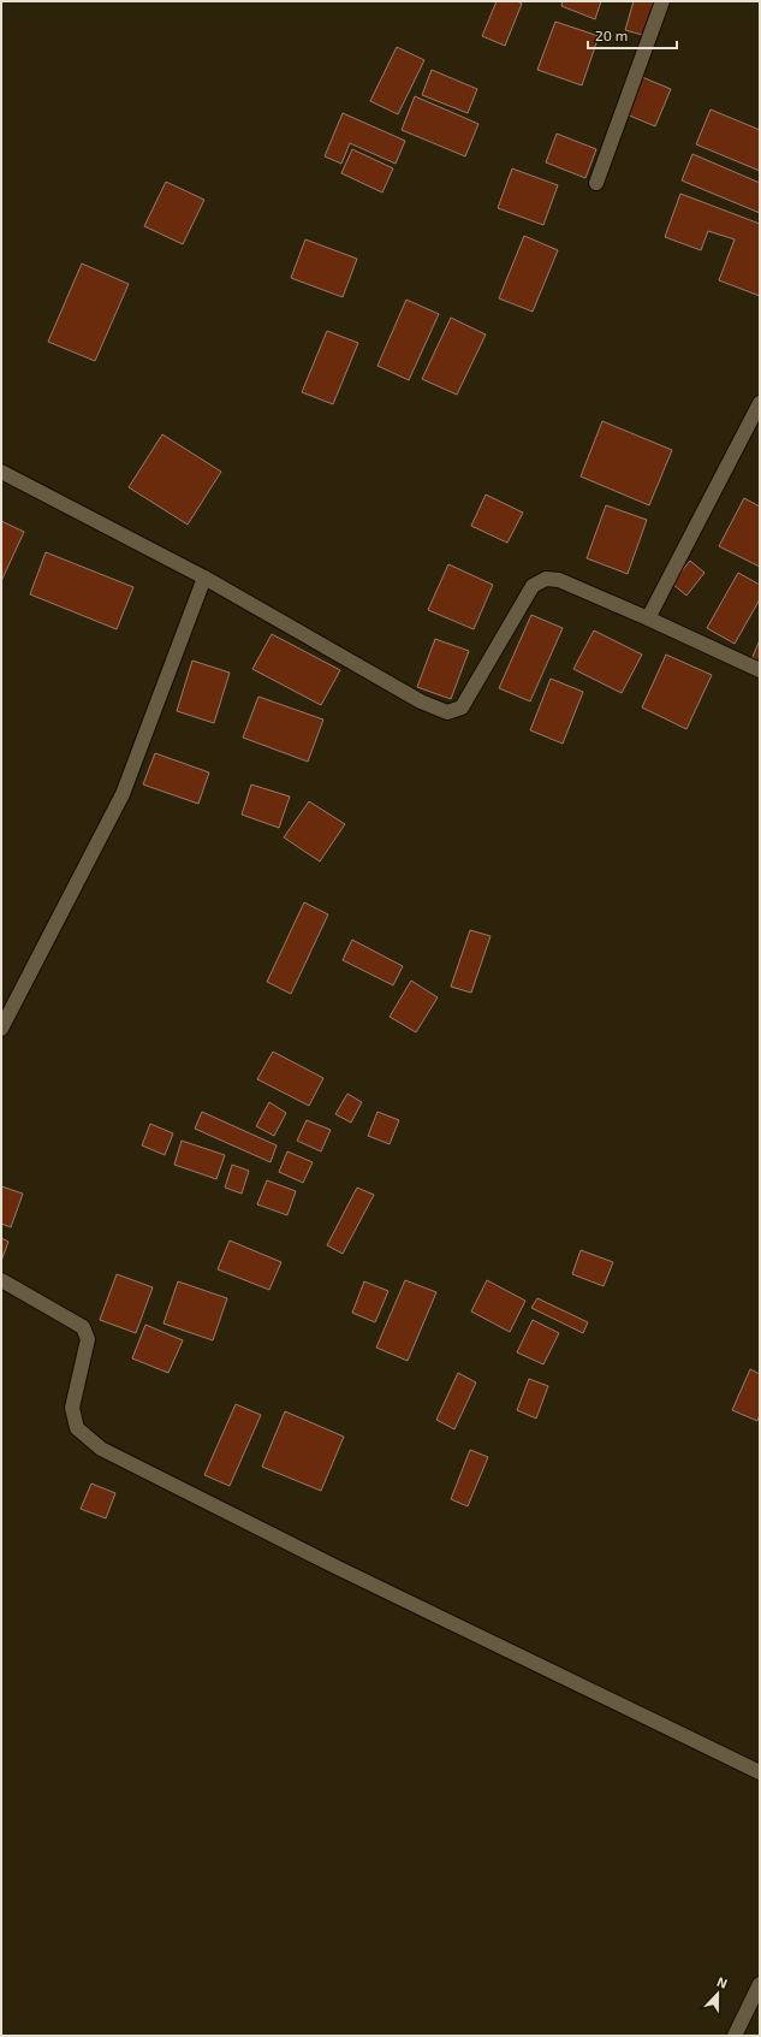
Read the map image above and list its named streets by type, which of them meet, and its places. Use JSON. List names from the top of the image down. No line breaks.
{"scale_bar":"20 m","north":"top"}
